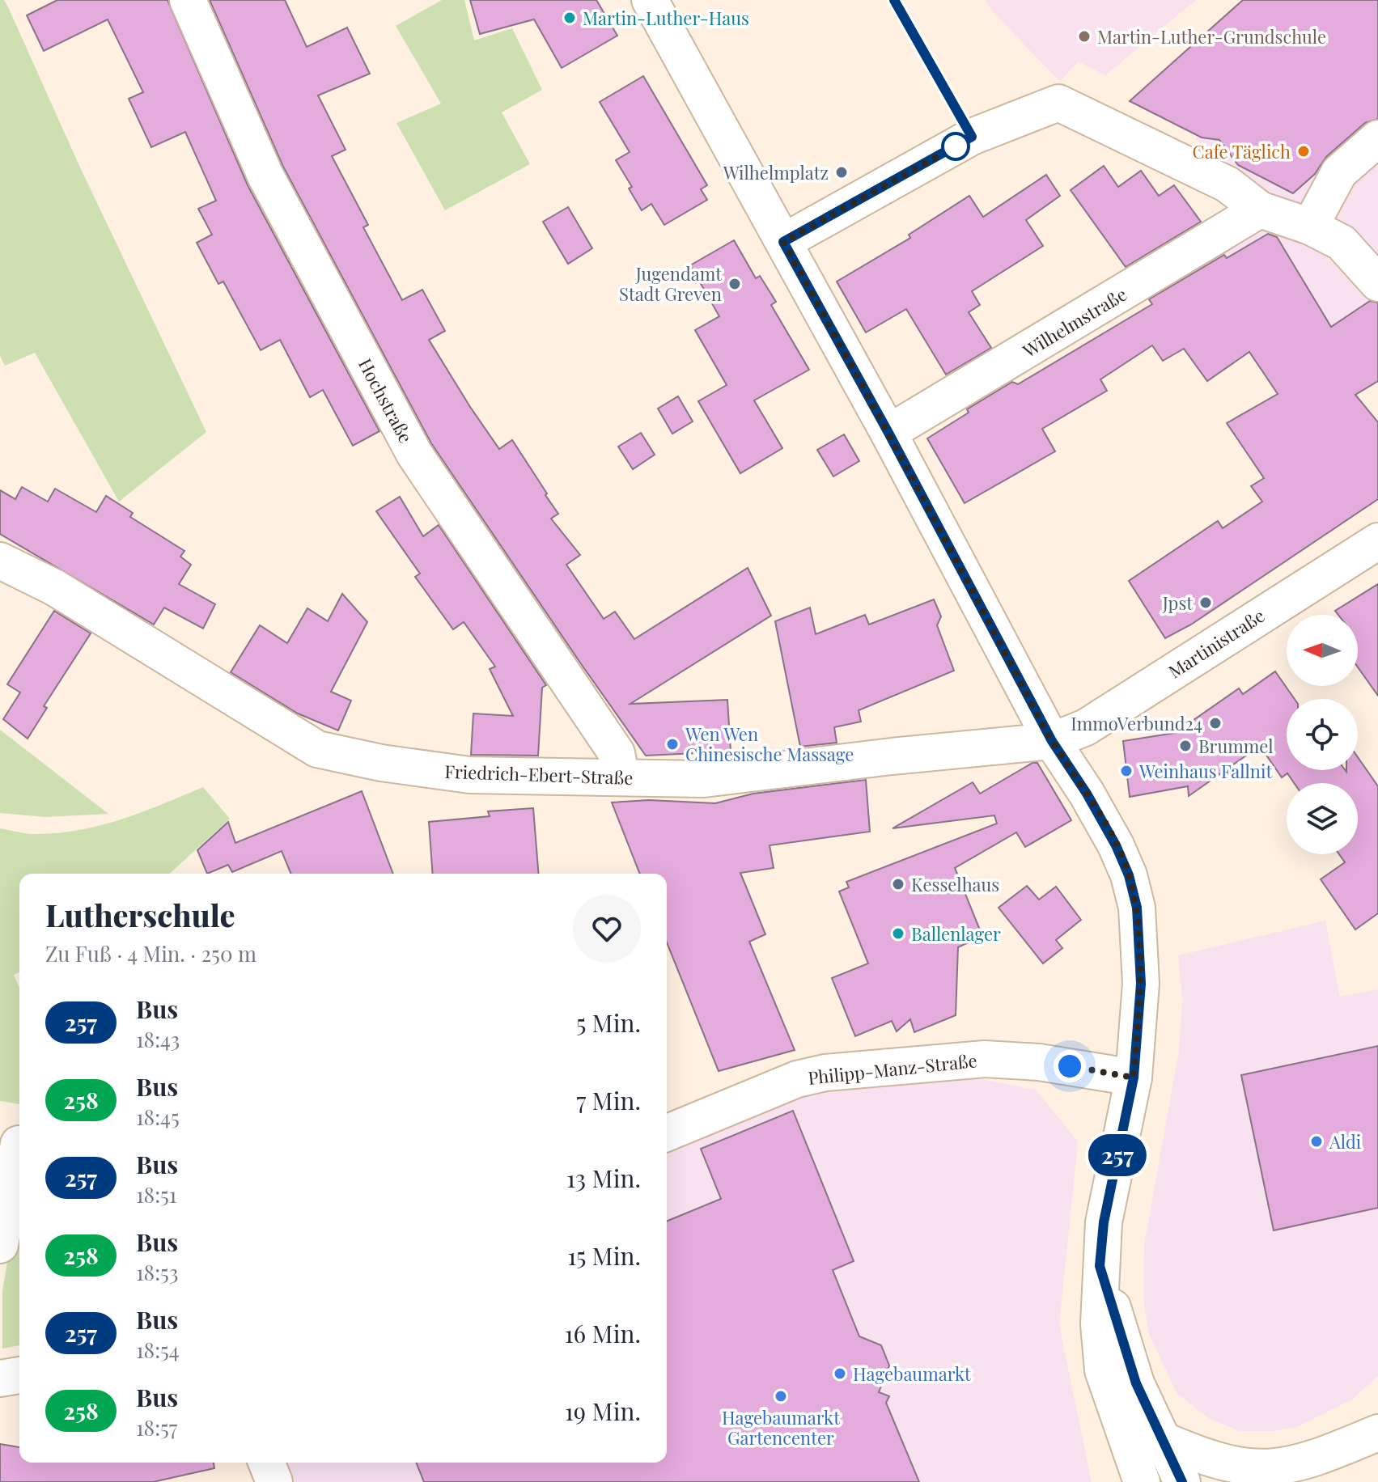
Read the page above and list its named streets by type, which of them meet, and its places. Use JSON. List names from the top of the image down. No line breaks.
{"streets":{"street":["Wilhelmstraße","Hochstraße","Martinistraße","Friedrich-Ebert-Straße","Philipp-Manz-Straße"]},"crossings":[["Hochstraße","Friedrich-Ebert-Straße"],["Martinistraße","Friedrich-Ebert-Straße"]],"places":["Martin-Luther-Haus","Martin-Luther-Grundschule","Cafe Täglich","Wilhelmplatz","Jugendamt Stadt Greven","Jpst","ImmoVerbund24","Wen Wen Chinesische Massage","Brummel","Weinhaus Fallnit","Kesselhaus","Ballenlager","Aldi","Hagebaumarkt","Hagebaumarkt Gartencenter"],"lines":["bus line 257"],"north":"left","page":{"on_map":"257","heading":["Lutherschule","Zu Fuß · 4 Min. · 250 m"],"list":[{"mark":"257","name":"Bus","note":"18:43","value":"5 Min."},{"mark":"258","name":"Bus","note":"18:45","value":"7 Min."},{"mark":"257","name":"Bus","note":"18:51","value":"13 Min."},{"mark":"258","name":"Bus","note":"18:53","value":"15 Min."},{"mark":"257","name":"Bus","note":"18:54","value":"16 Min."},{"mark":"258","name":"Bus","note":"18:57","value":"19 Min."}]}}
